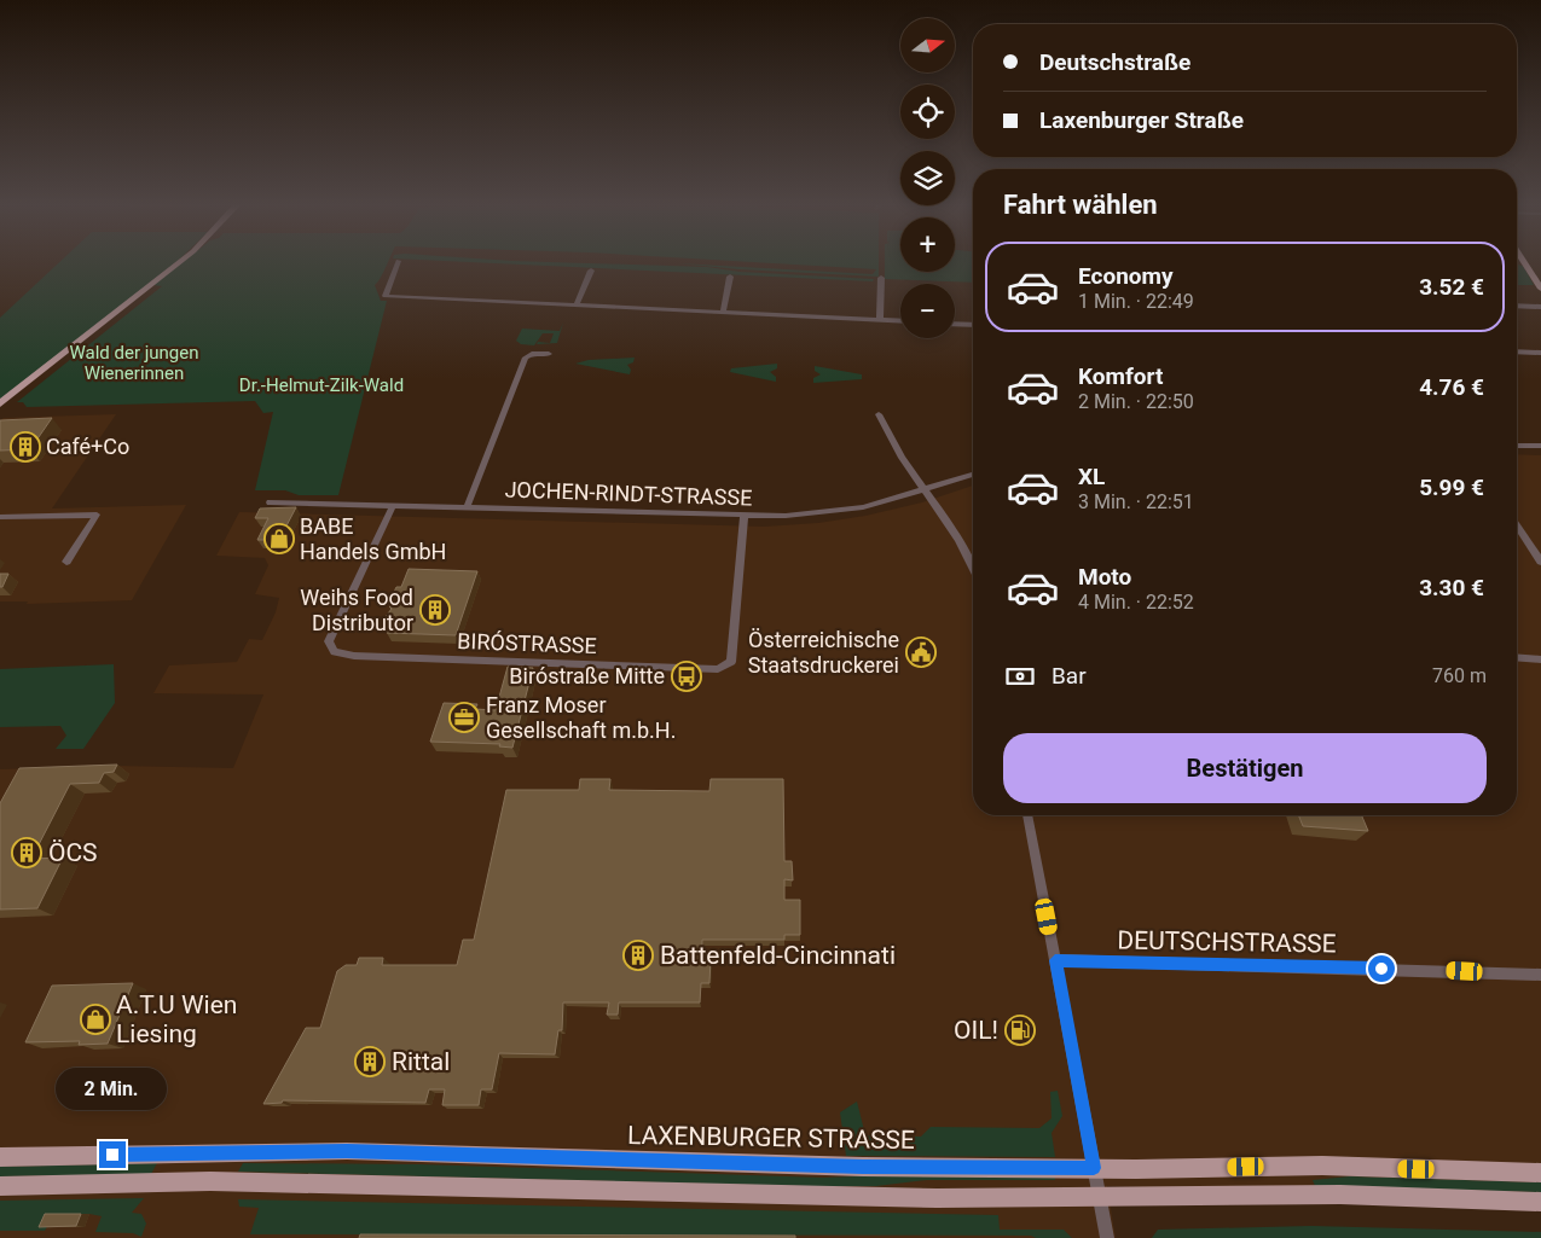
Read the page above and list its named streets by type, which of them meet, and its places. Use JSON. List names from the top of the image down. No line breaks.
{"streets":{"main road":["LAXENBURGER STRASSE"],"street":["JOCHEN-RINDT-STRASSE","BIRÓSTRASSE","DEUTSCHSTRASSE"]},"crossings":[["JOCHEN-RINDT-STRASSE","BIRÓSTRASSE"]],"parks":["Wald der jungen Wienerinnen","Dr.-Helmut-Zilk-Wald"],"places":{"building":["Café+Co","Weihs Food Distributor","ÖCS","Battenfeld-Cincinnati","Rittal"],"shop":["BABE Handels GmbH","A.T.U Wien Liesing"],"public building":["Österreichische Staatsdruckerei"],"bus stop":["Biróstraße Mitte"],"office":["Franz Moser Gesellschaft m.b.H."],"fuel station":["OIL!"]},"north":"right","page":{"map_buttons":["+","−"],"banner":["Deutschstraße","Laxenburger Straße"],"heading":"Fahrt wählen","list":[{"name":"Economy","note":"1 Min. · 22:49","value":"3.52 €"},{"name":"Komfort","note":"2 Min. · 22:50","value":"4.76 €"},{"name":"XL","note":"3 Min. · 22:51","value":"5.99 €"},{"name":"Moto","note":"4 Min. · 22:52","value":"3.30 €"}],"pay":["Bar","760 m"],"buttons":"Bestätigen","bubble":"2 Min."}}
